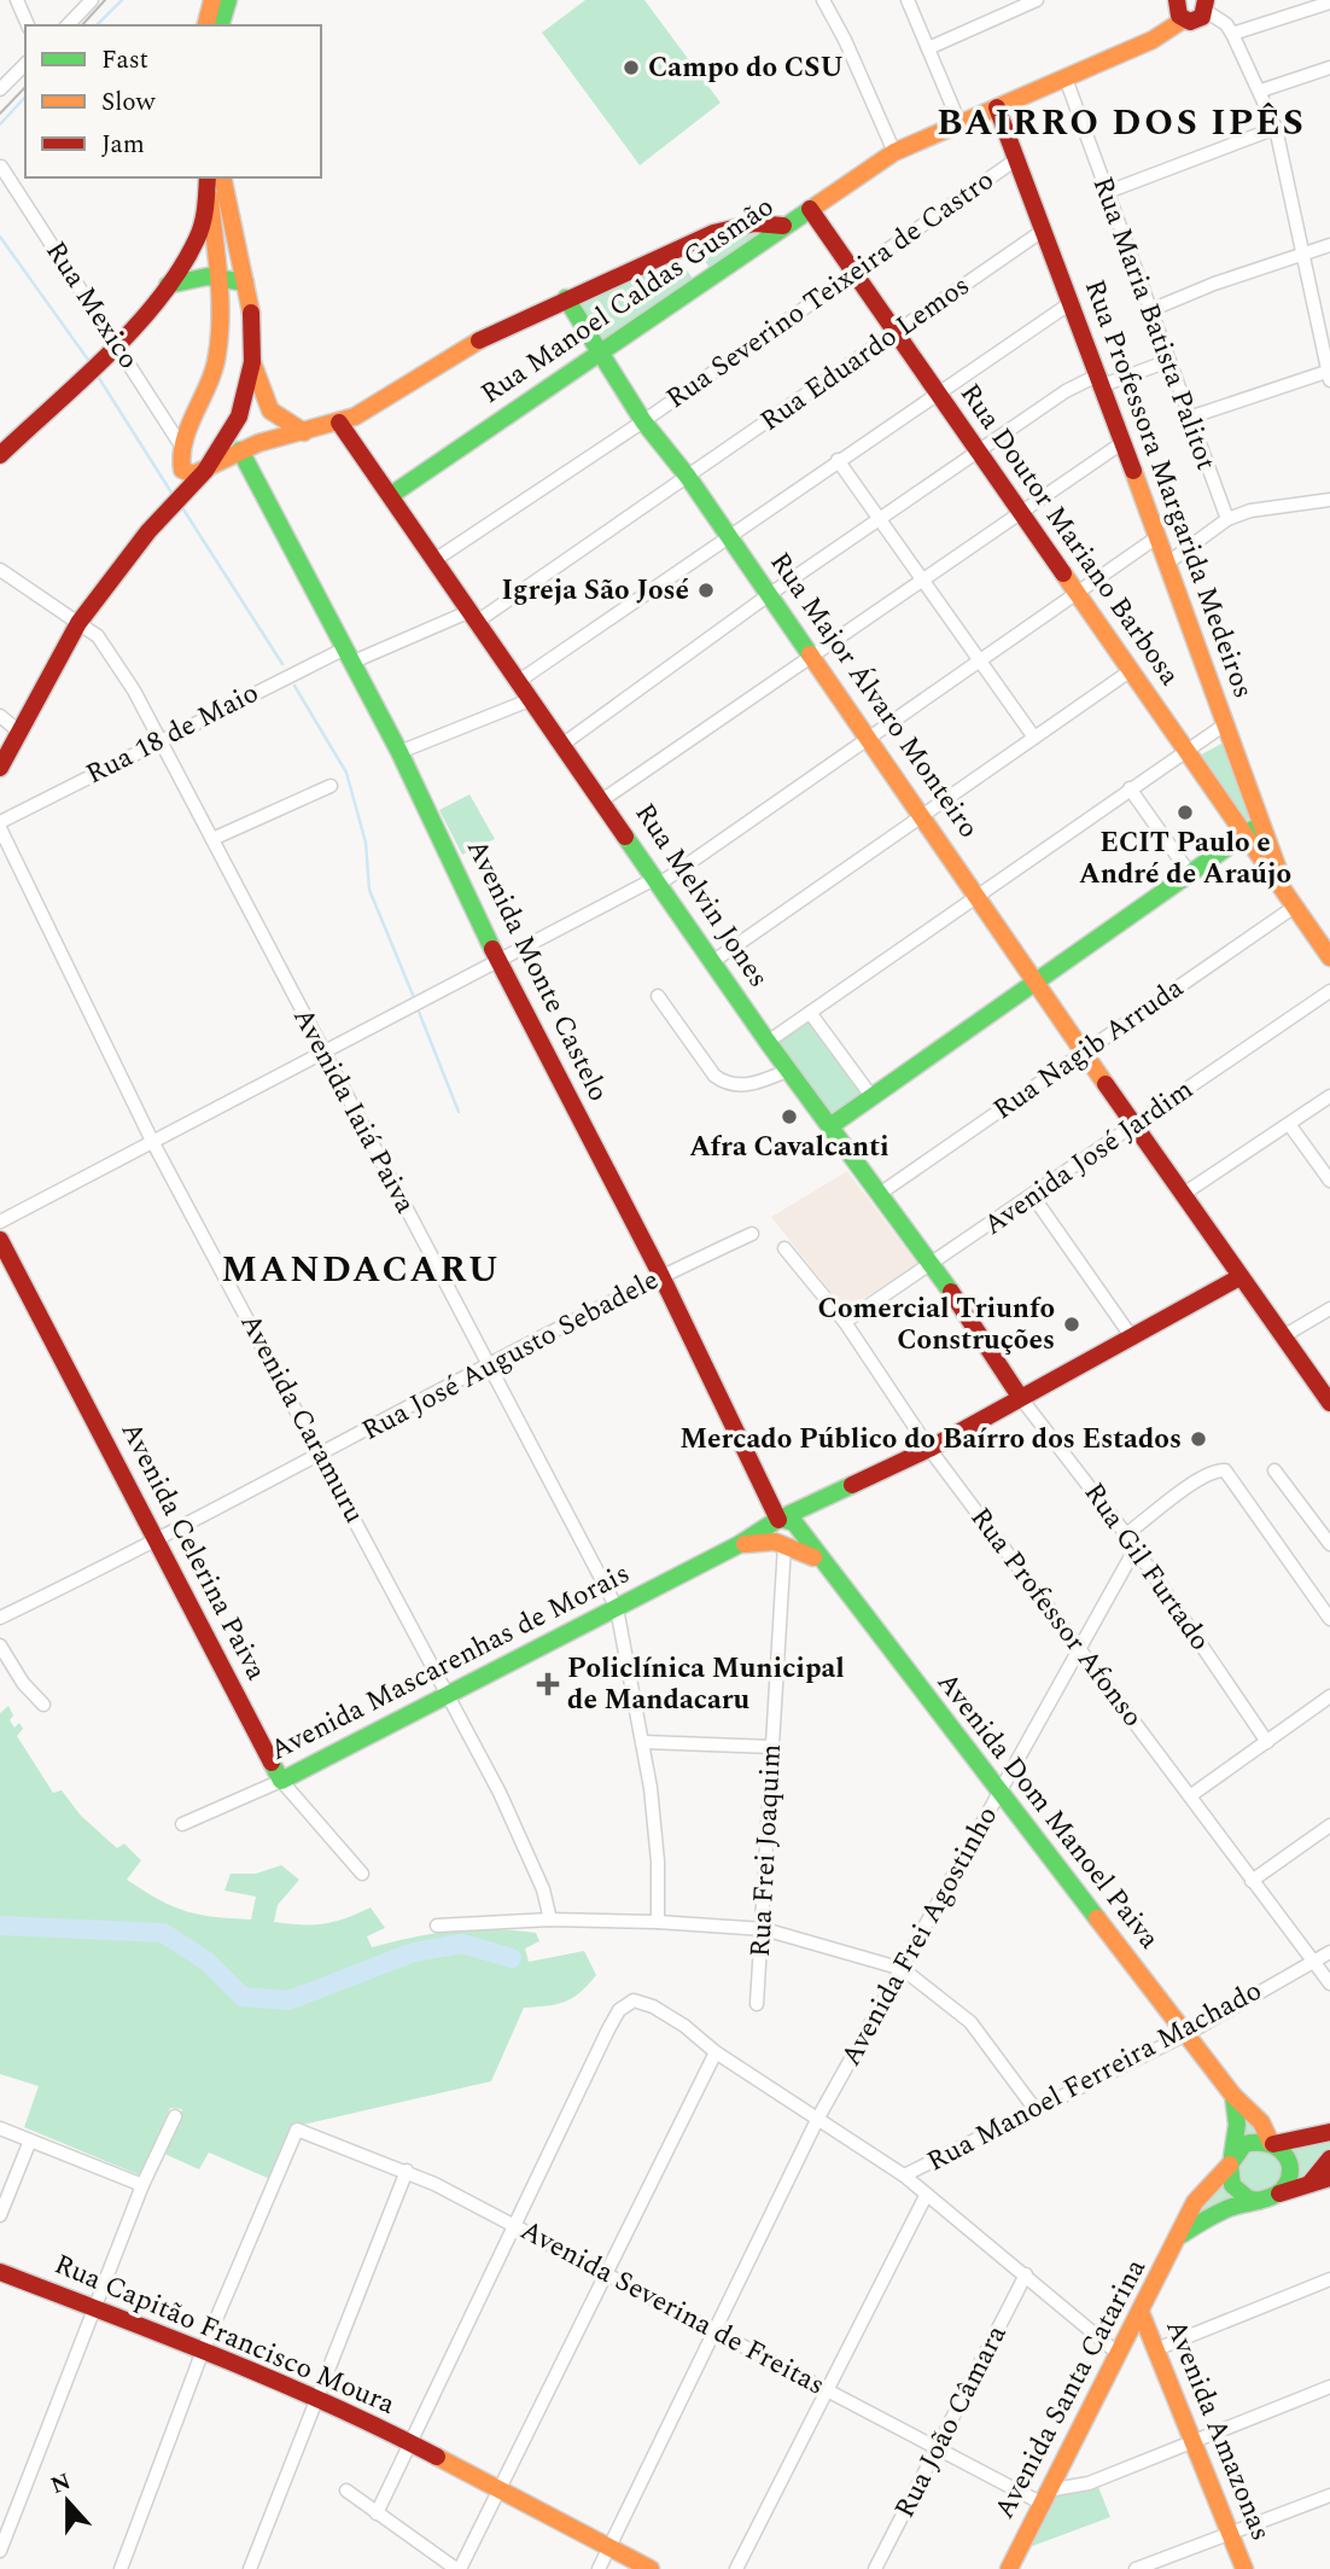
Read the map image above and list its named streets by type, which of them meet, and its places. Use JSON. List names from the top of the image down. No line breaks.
{"streets":{"main road":["Rua Manoel Caldas Gusmão","Rua Professora Margarida Medeiros","Rua Doutor Mariano Barbosa","Rua Major Álvaro Monteiro","Rua Melvin Jones","Avenida Monte Castelo","Avenida Celerina Paiva","Avenida Mascarenhas de Morais","Avenida Dom Manoel Paiva","Rua Capitão Francisco Moura","Avenida Santa Catarina","Avenida Amazonas"],"street":["Rua Severino Teixeira de Castro","Rua Mexico","Rua Maria Batista Palitot","Rua Eduardo Lemos","Rua 18 de Maio","Rua Nagib Arruda","Avenida Iaiá Paiva","Avenida José Jardim","Rua José Augusto Sebadele","Avenida Caramuru","Rua Gil Furtado","Rua Professor Afonso","Rua Frei Joaquim","Avenida Frei Agostinho","Rua Manoel Ferreira Machado","Avenida Severina de Freitas","Rua João Câmara"]},"crossings":[["Rua Severino Teixeira de Castro","Rua Professora Margarida Medeiros"],["Rua Severino Teixeira de Castro","Rua Doutor Mariano Barbosa"],["Rua Severino Teixeira de Castro","Rua Major Álvaro Monteiro"],["Rua Severino Teixeira de Castro","Rua Melvin Jones"],["Rua Manoel Caldas Gusmão","Rua Maria Batista Palitot"],["Rua Manoel Caldas Gusmão","Rua Professora Margarida Medeiros"],["Rua Manoel Caldas Gusmão","Rua Doutor Mariano Barbosa"],["Rua Manoel Caldas Gusmão","Rua Major Álvaro Monteiro"],["Rua Manoel Caldas Gusmão","Rua Melvin Jones"],["Rua Eduardo Lemos","Rua Professora Margarida Medeiros"],["Rua Eduardo Lemos","Rua Doutor Mariano Barbosa"],["Rua Eduardo Lemos","Rua Major Álvaro Monteiro"],["Rua Eduardo Lemos","Rua 18 de Maio"],["Rua Eduardo Lemos","Rua Melvin Jones"],["Rua Professora Margarida Medeiros","Rua Doutor Mariano Barbosa"],["Rua Professora Margarida Medeiros","Rua Nagib Arruda"],["Rua Doutor Mariano Barbosa","Rua Nagib Arruda"],["Rua Major Álvaro Monteiro","Rua Nagib Arruda"],["Rua Major Álvaro Monteiro","Avenida José Jardim"],["Rua 18 de Maio","Rua Melvin Jones"],["Rua 18 de Maio","Avenida Monte Castelo"],["Rua 18 de Maio","Avenida Iaiá Paiva"],["Rua Melvin Jones","Rua Nagib Arruda"],["Rua Melvin Jones","Avenida José Jardim"],["Rua Melvin Jones","Rua Gil Furtado"],["Avenida Monte Castelo","Rua José Augusto Sebadele"],["Avenida Monte Castelo","Avenida Mascarenhas de Morais"],["Avenida Monte Castelo","Avenida Dom Manoel Paiva"],["Avenida Monte Castelo","Rua Frei Joaquim"],["Avenida Iaiá Paiva","Rua José Augusto Sebadele"],["Avenida Iaiá Paiva","Avenida Mascarenhas de Morais"],["Avenida José Jardim","Rua Professor Afonso"],["Rua José Augusto Sebadele","Avenida Caramuru"],["Rua José Augusto Sebadele","Avenida Celerina Paiva"],["Avenida Caramuru","Avenida Mascarenhas de Morais"],["Avenida Celerina Paiva","Avenida Mascarenhas de Morais"],["Rua Gil Furtado","Avenida Frei Agostinho"],["Rua Professor Afonso","Avenida Frei Agostinho"],["Rua Professor Afonso","Rua Manoel Ferreira Machado"],["Avenida Mascarenhas de Morais","Avenida Dom Manoel Paiva"],["Avenida Mascarenhas de Morais","Rua Frei Joaquim"],["Avenida Dom Manoel Paiva","Rua Frei Joaquim"],["Avenida Dom Manoel Paiva","Avenida Frei Agostinho"],["Avenida Dom Manoel Paiva","Rua Manoel Ferreira Machado"],["Avenida Dom Manoel Paiva","Avenida Santa Catarina"],["Avenida Frei Agostinho","Avenida Severina de Freitas"],["Avenida Frei Agostinho","Rua Capitão Francisco Moura"],["Avenida Severina de Freitas","Rua Capitão Francisco Moura"],["Avenida Severina de Freitas","Avenida Santa Catarina"],["Avenida Severina de Freitas","Rua João Câmara"],["Avenida Santa Catarina","Avenida Amazonas"]],"districts":["BAIRRO DOS IPÊS","MANDACARU"],"places":{"other":["Campo do CSU","Igreja São José","ECIT Paulo e André de Araújo","Afra Cavalcanti","Comercial Triunfo Construções","Mercado Público do Baírro dos Estados"],"health":["Policlínica Municipal de Mandacaru"]},"legend":["Fast","Slow","Jam"],"north":"top"}
